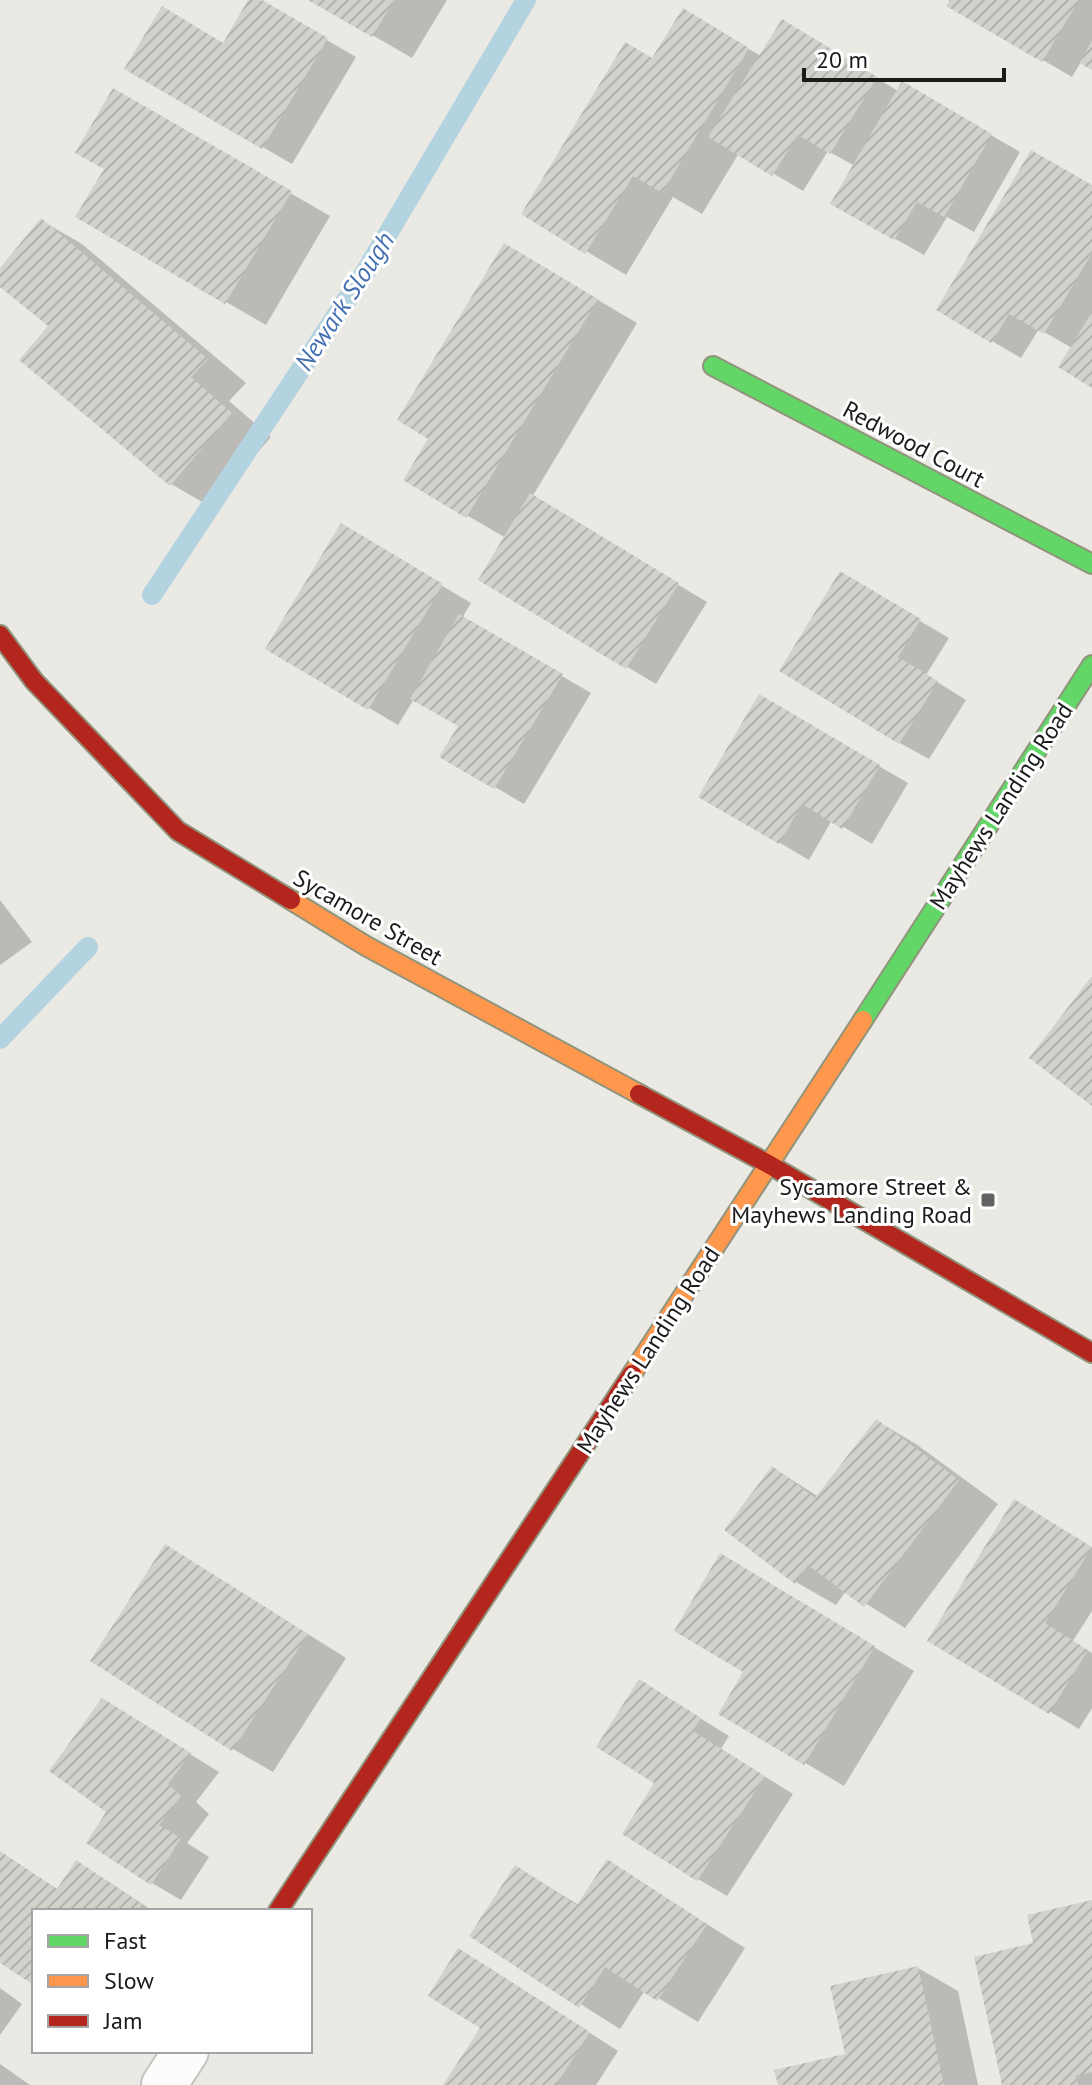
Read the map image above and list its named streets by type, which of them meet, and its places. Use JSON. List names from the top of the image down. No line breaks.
{"streets":{"street":["Redwood Court","Mayhews Landing Road","Sycamore Street"]},"crossings":[["Mayhews Landing Road","Sycamore Street"]],"water":["Newark Slough"],"places":{"transit":["Sycamore Street & Mayhews Landing Road"]},"legend":["Fast","Slow","Jam"],"scale_bar":"20 m"}
